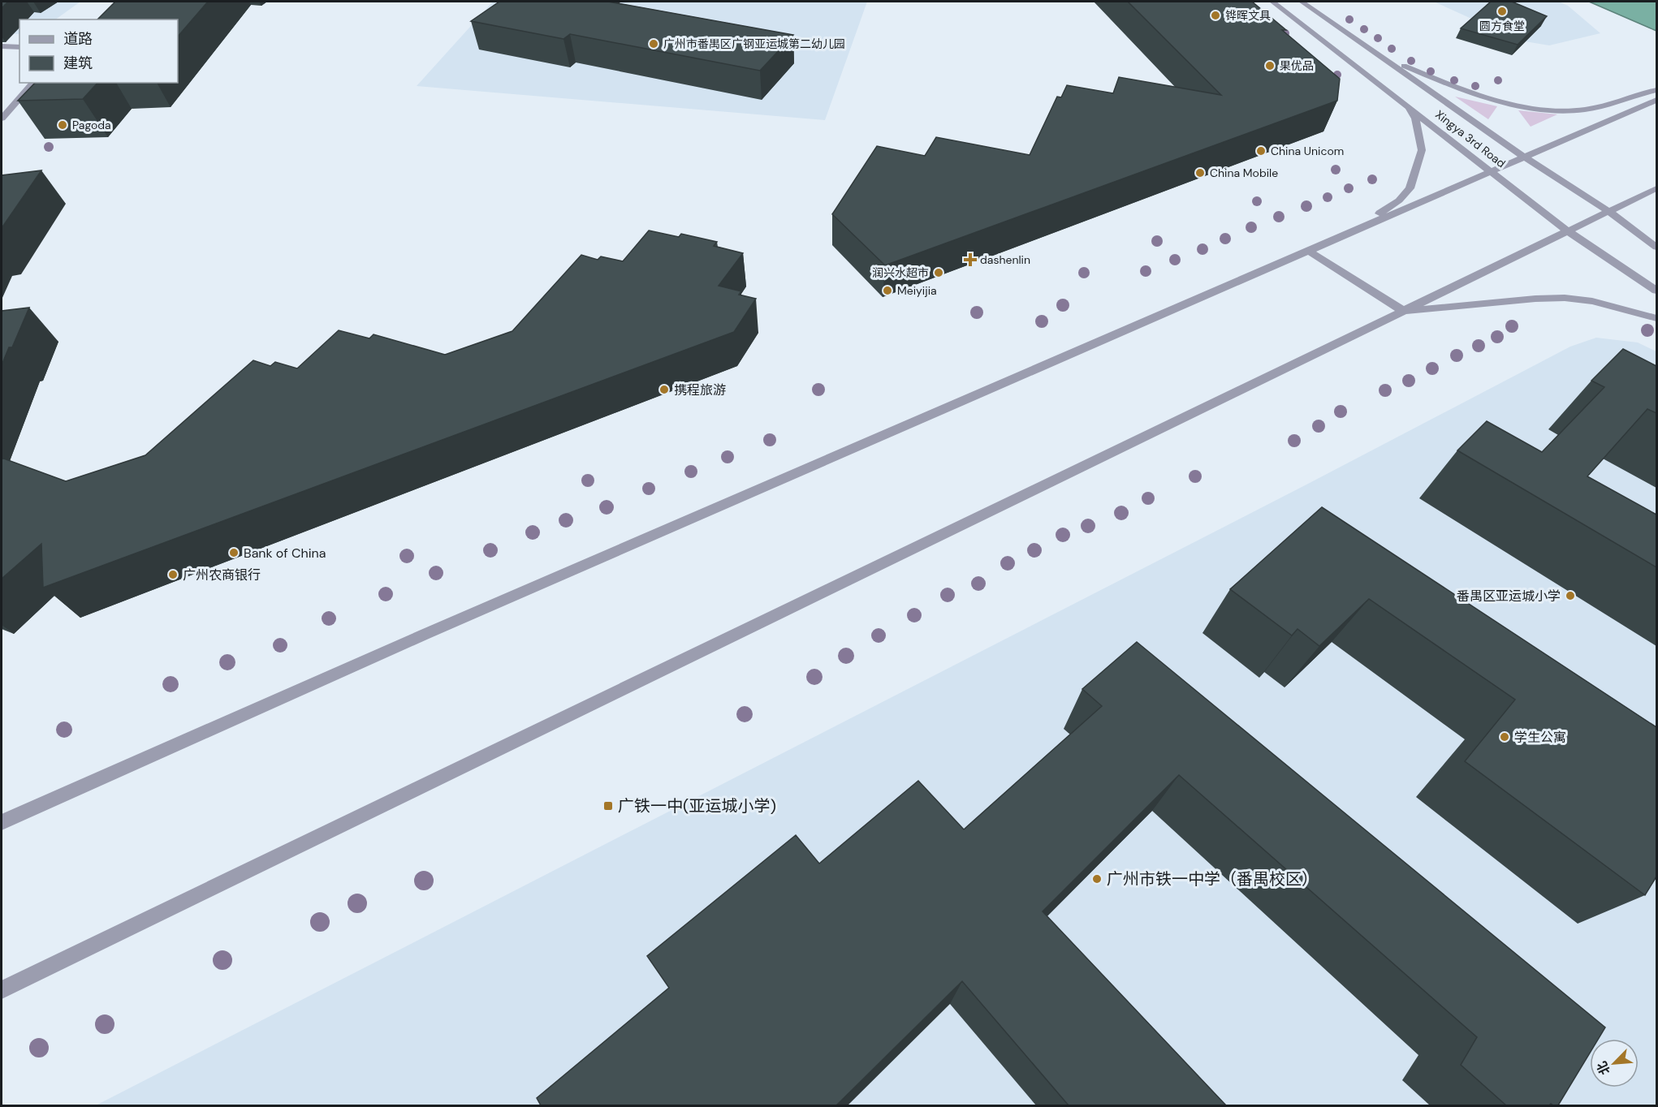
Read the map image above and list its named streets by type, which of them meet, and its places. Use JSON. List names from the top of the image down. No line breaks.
{"streets":{"street":["Xingya 3rd Road"]},"places":{"other":["圆方食堂","铧晖文具","广州市番禺区广钢亚运城第二幼儿园","果优品","Pagoda","China Unicom","China Mobile","润兴水超市","Meiyijia","携程旅游","Bank of China","广州农商银行","番禺区亚运城小学","学生公寓","广州市铁一中学（番禺校区）"],"health":["dashenlin"],"transit":["广铁一中(亚运城小学)"]},"legend":["道路","建筑"],"north":"bottom left"}
